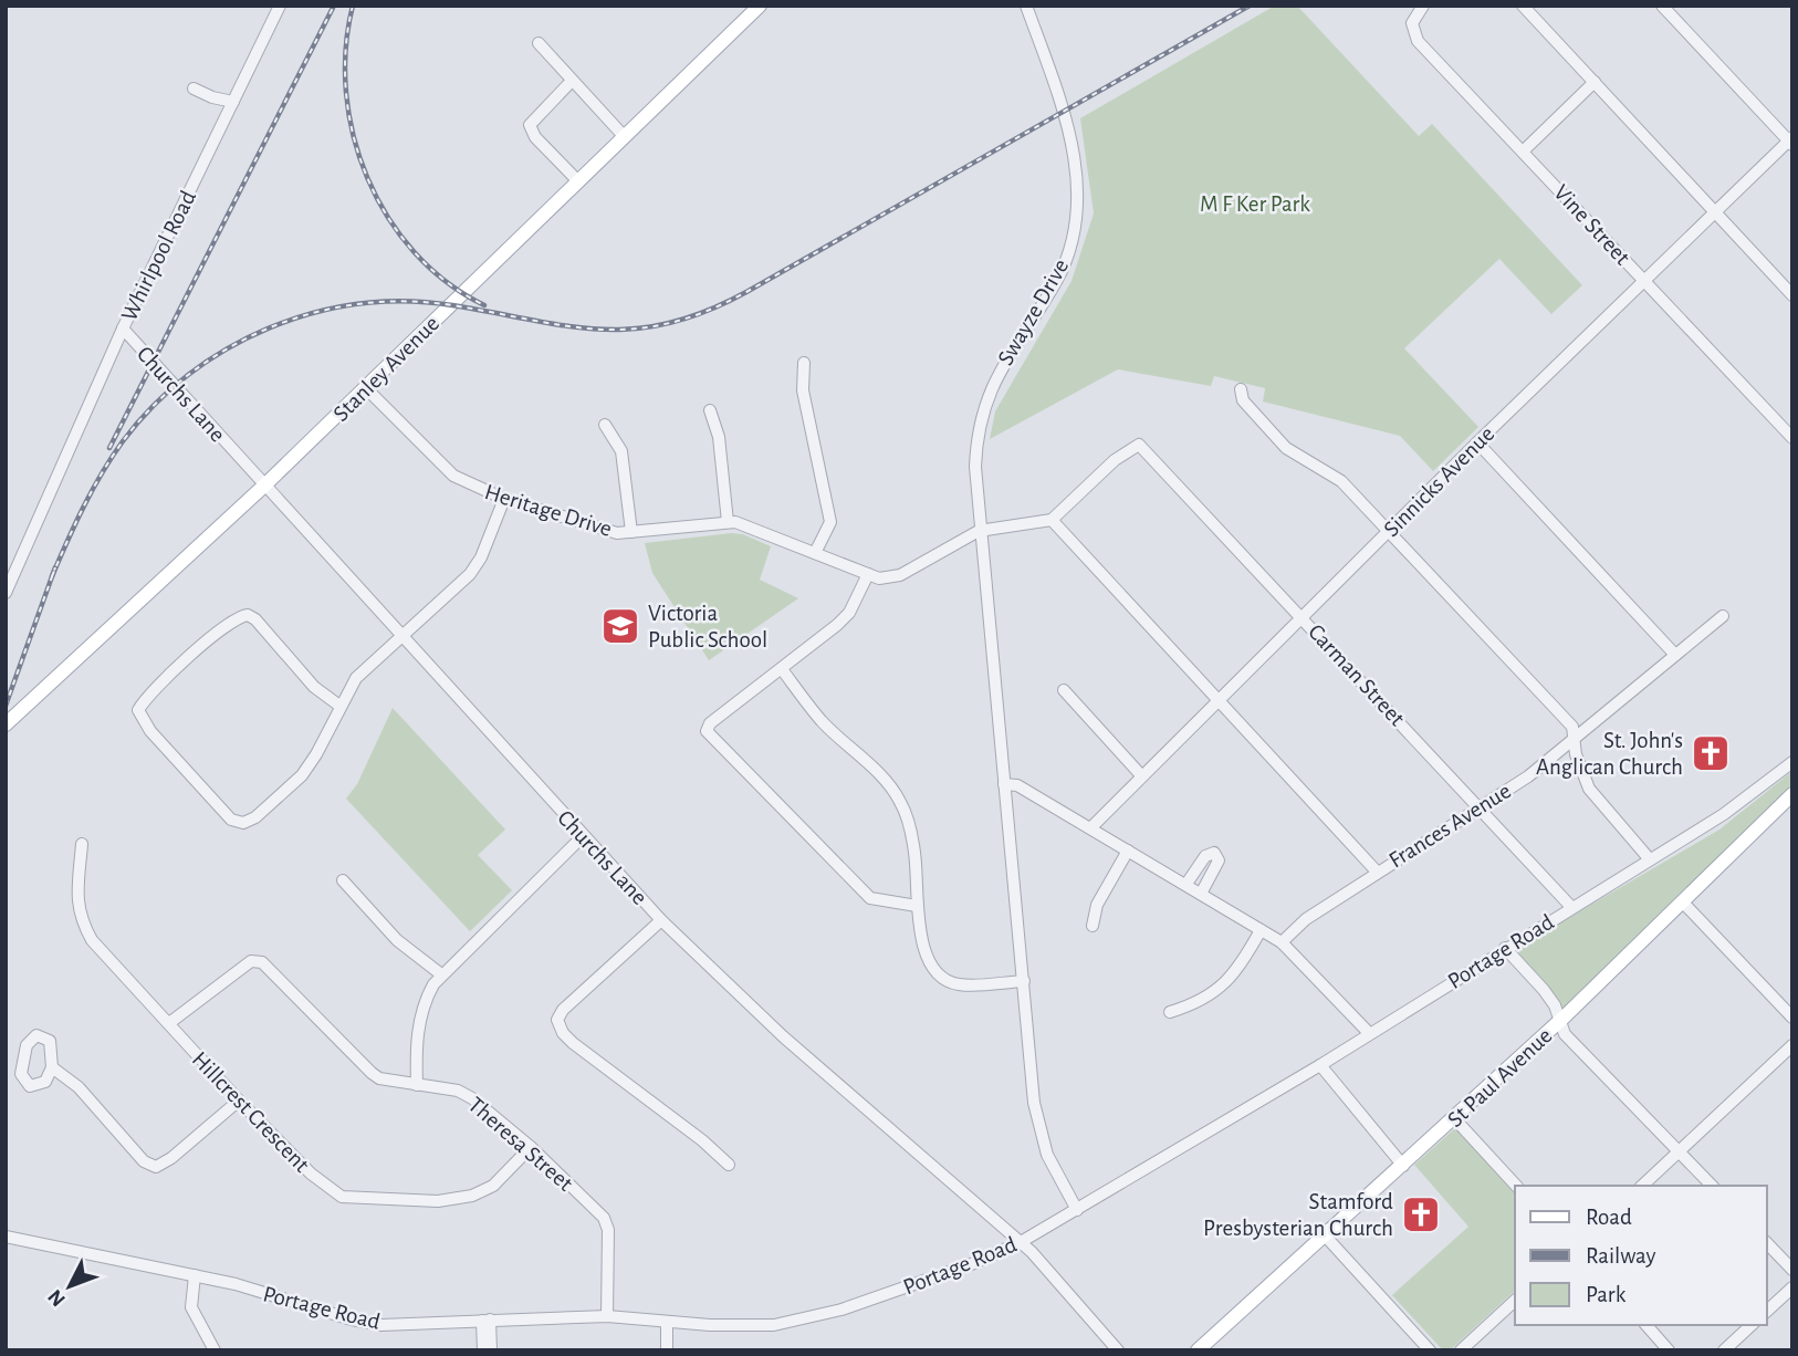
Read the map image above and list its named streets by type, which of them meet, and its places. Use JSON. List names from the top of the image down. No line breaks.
{"streets":{"main road":["Stanley Avenue","St Paul Avenue"],"street":["Vine Street","Whirlpool Road","Swayze Drive","Churchs Lane","Sinnicks Avenue","Heritage Drive","Carman Street","Frances Avenue","Portage Road","Hillcrest Crescent","Theresa Street"]},"crossings":[["Vine Street","Sinnicks Avenue"],["Whirlpool Road","Churchs Lane"],["Swayze Drive","Heritage Drive"],["Swayze Drive","Portage Road"],["Stanley Avenue","Churchs Lane"],["Stanley Avenue","Heritage Drive"],["Churchs Lane","Portage Road"],["Sinnicks Avenue","Carman Street"],["Carman Street","Frances Avenue"],["Carman Street","Portage Road"],["Portage Road","Theresa Street"],["Hillcrest Crescent","Theresa Street"]],"parks":["M F Ker Park"],"places":{"school or university":["Victoria Public School"],"church":["St. John's Anglican Church","Stamford Presbysterian Church"]},"legend":["Road","Railway","Park"],"north":"bottom left"}
